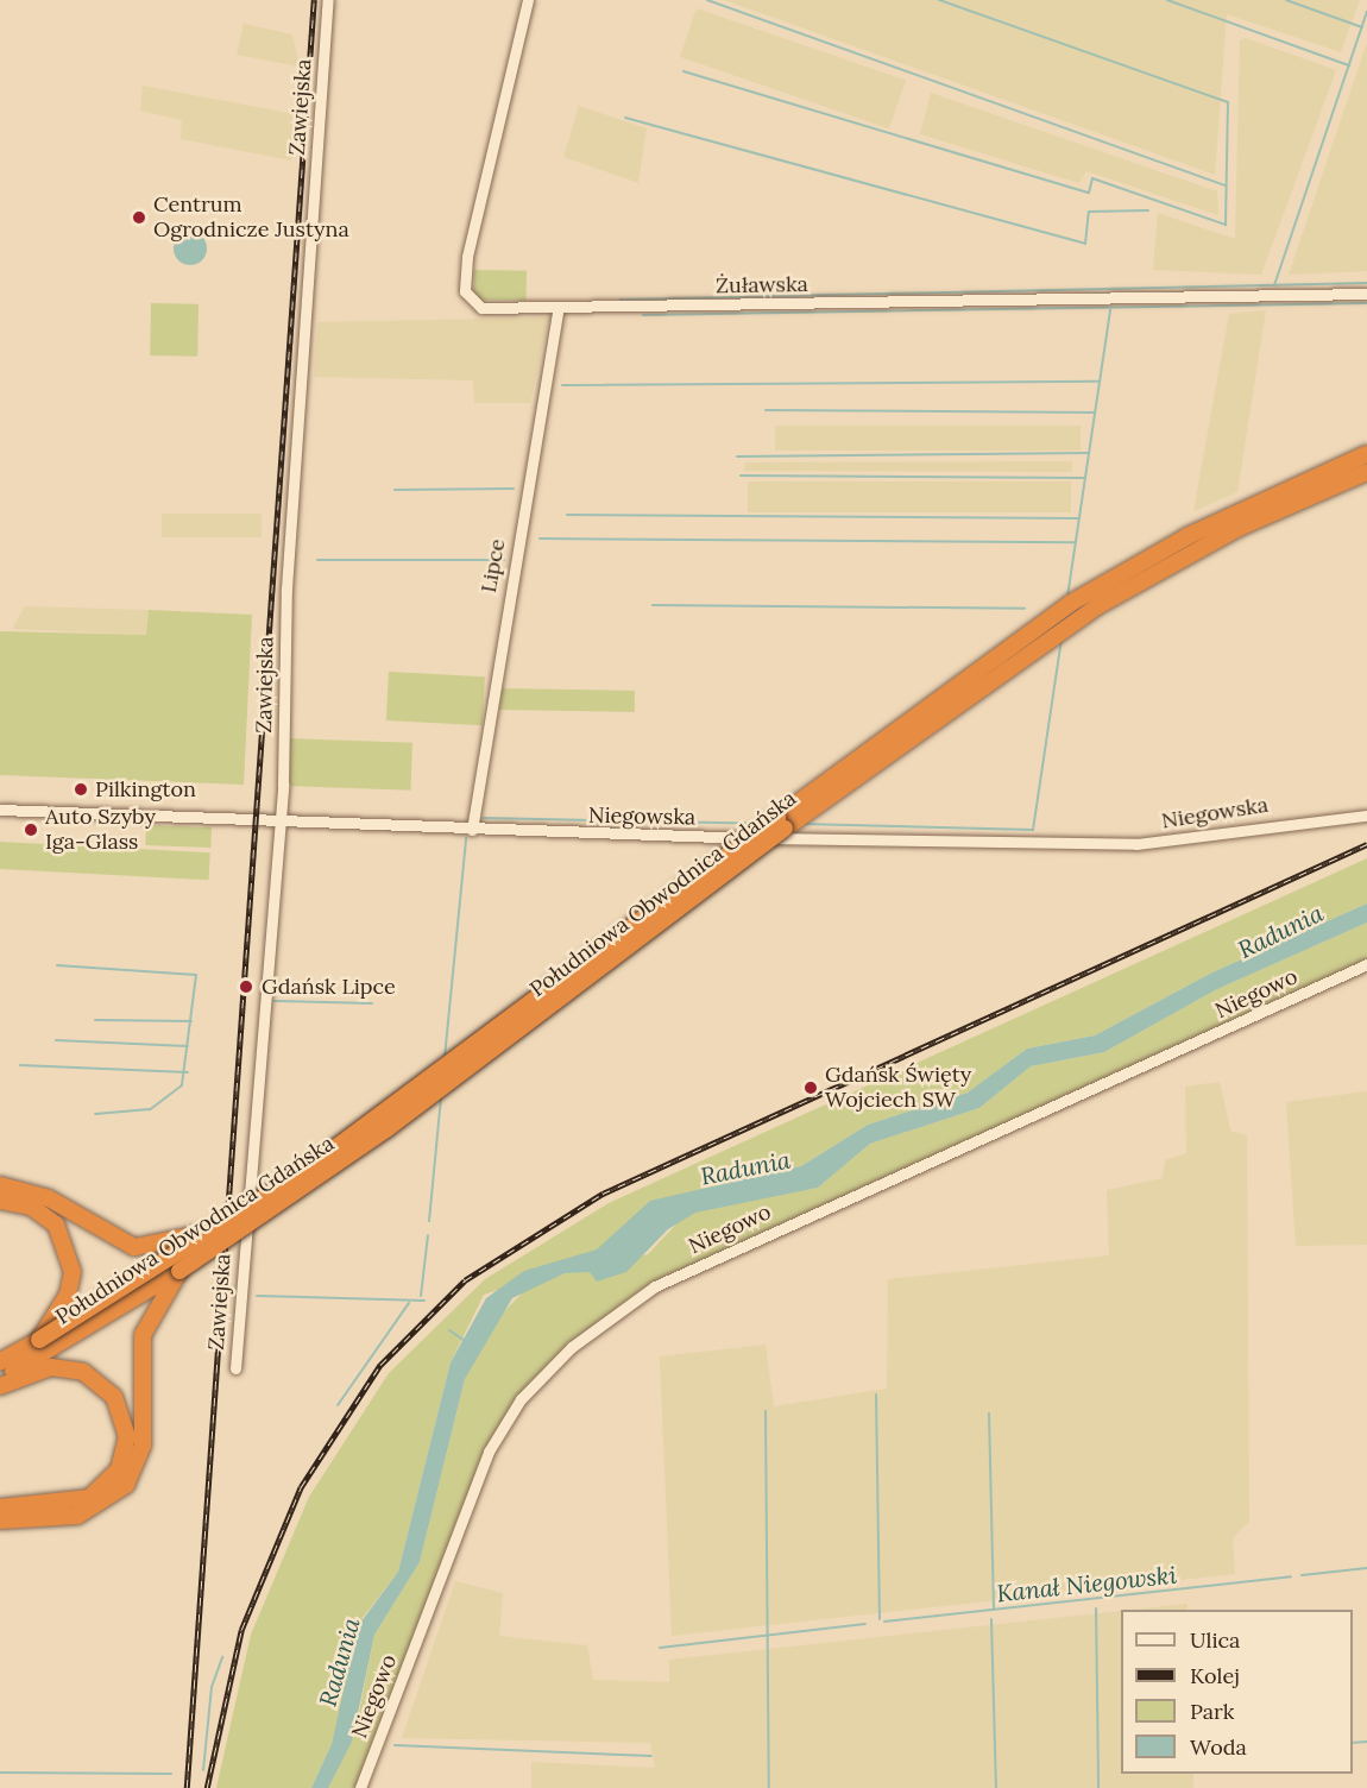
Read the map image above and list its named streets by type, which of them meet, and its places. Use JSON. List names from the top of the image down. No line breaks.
{"streets":{"highway":["Południowa Obwodnica Gdańska"],"street":["Zawiejska","Żuławska","Lipce","Niegowska","Niegowo"]},"crossings":[["Zawiejska","Niegowska"],["Żuławska","Lipce"],["Lipce","Niegowska"]],"water":["Radunia","Kanał Niegowski"],"places":["Centrum Ogrodnicze Justyna","Pilkington","Auto Szyby Iga-Glass","Gdańsk Lipce","Gdańsk Święty Wojciech SW"],"legend":["Ulica","Kolej","Park","Woda"]}
